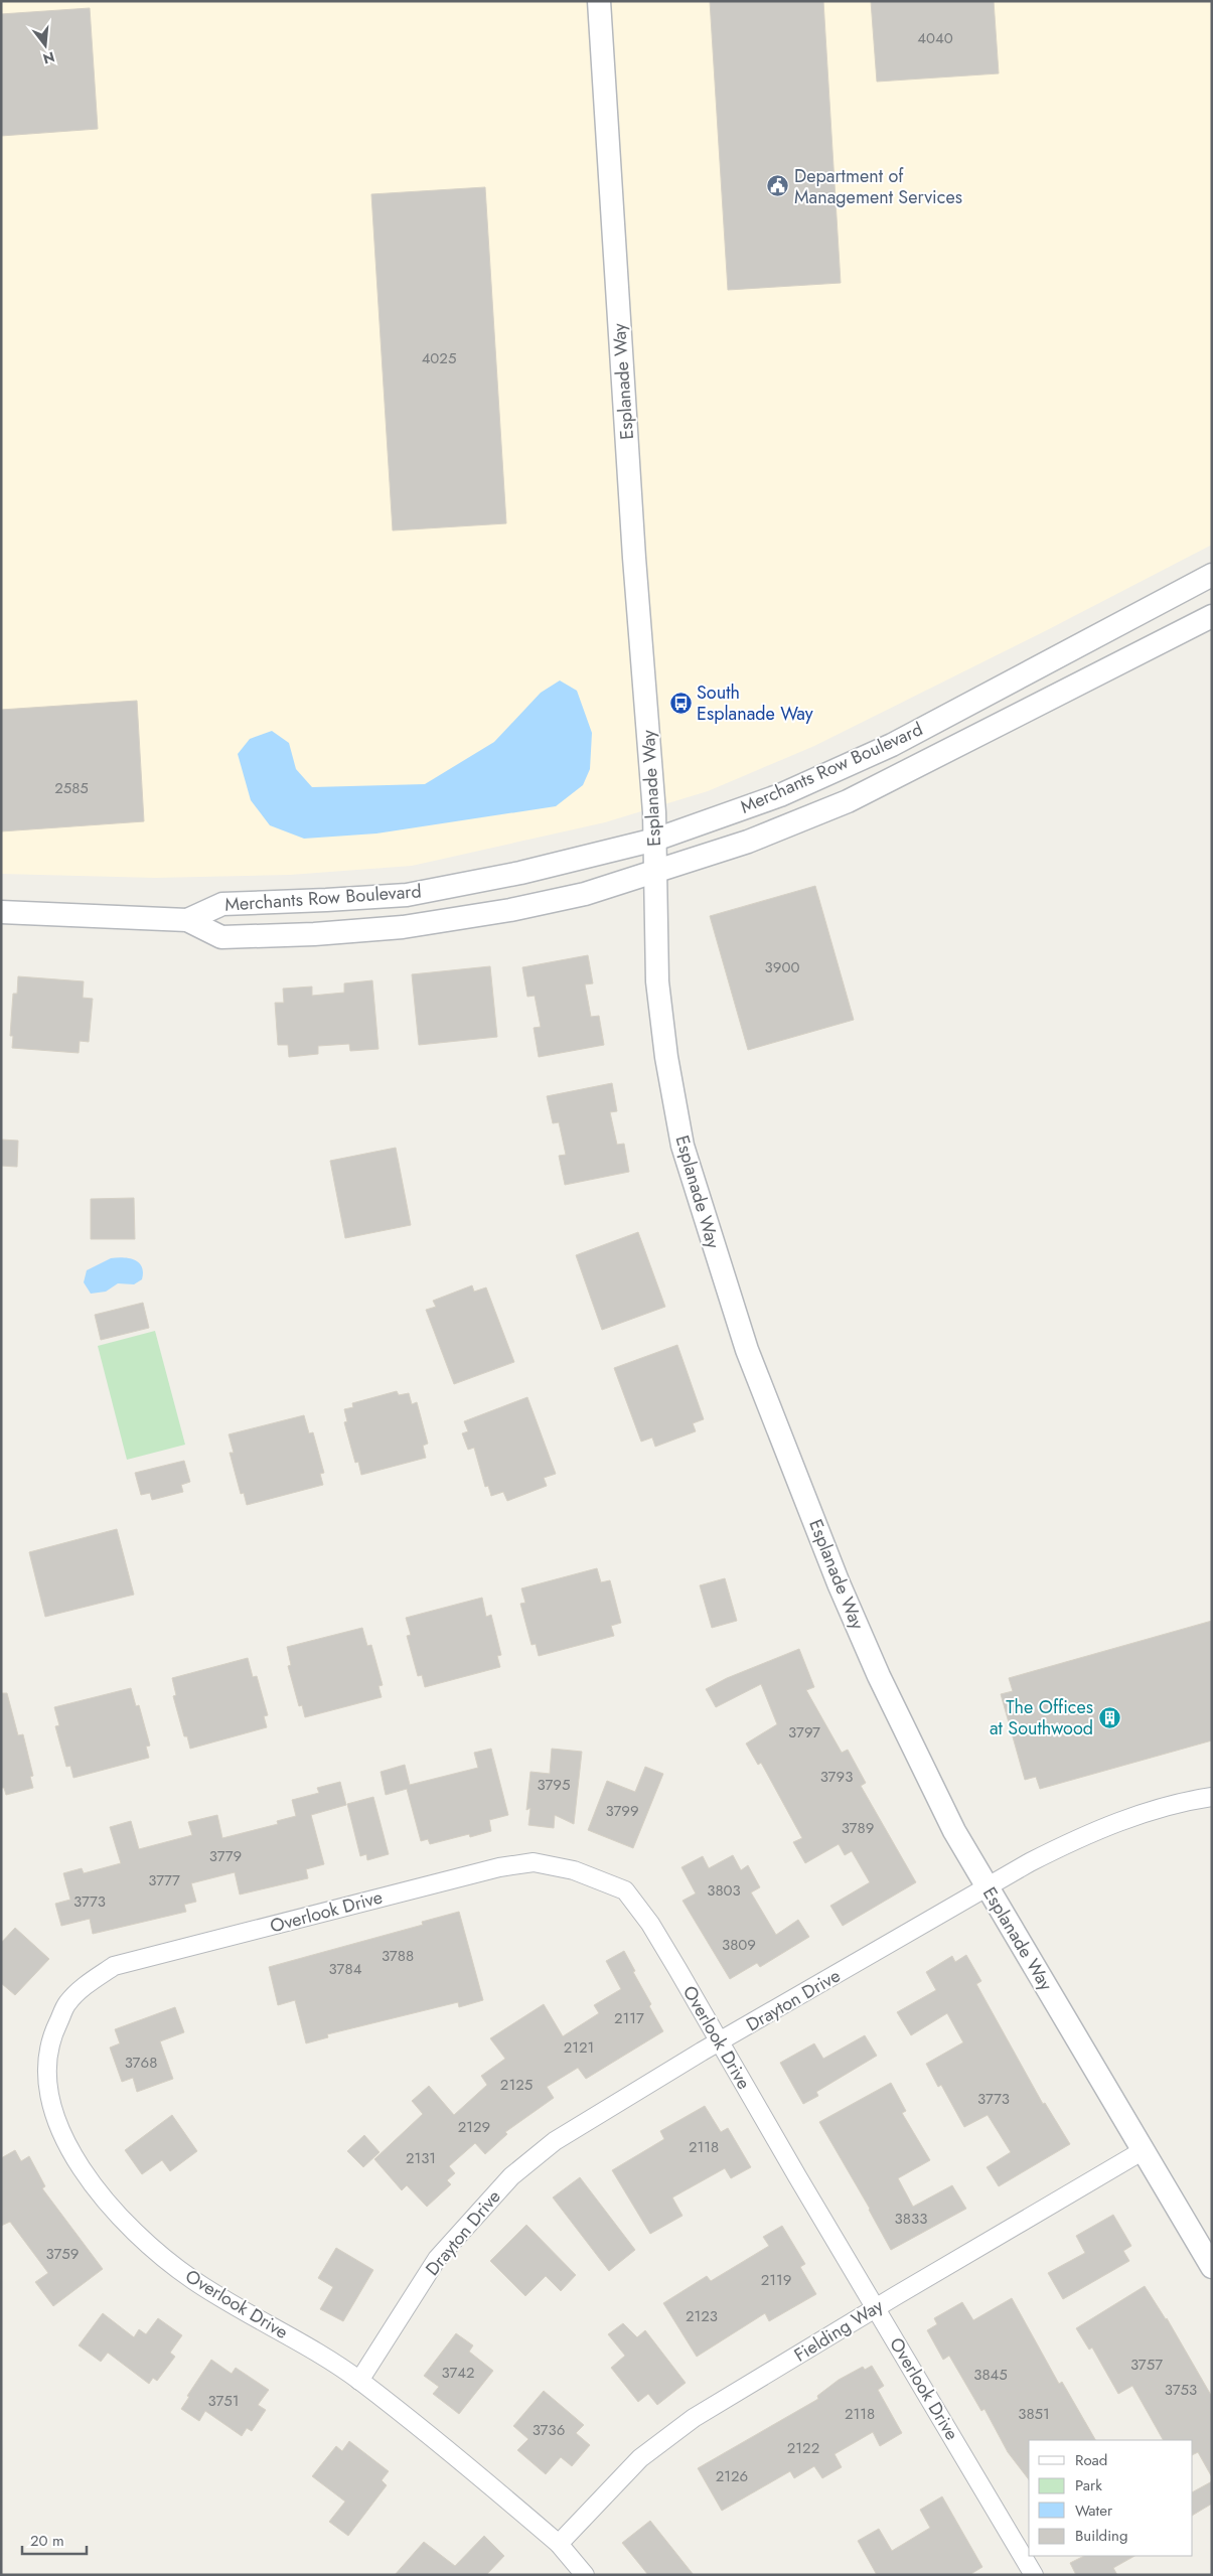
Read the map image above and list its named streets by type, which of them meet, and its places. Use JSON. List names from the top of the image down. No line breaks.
{"streets":{"street":["Esplanade Way","Merchants Row Boulevard","Overlook Drive","Drayton Drive","Fielding Way"]},"crossings":[["Esplanade Way","Merchants Row Boulevard"],["Esplanade Way","Drayton Drive"],["Esplanade Way","Fielding Way"],["Overlook Drive","Drayton Drive"],["Overlook Drive","Fielding Way"]],"places":{"public building":["Department of Management Services"],"bus stop":["South Esplanade Way"],"building":["The Offices at Southwood"]},"house_numbers":["4040","4025","2585","3900","3797","3793","3795","3799","3789","3779","3777","3803","3773","3809","3788","3784","2117","2121","3768","2125","3773","2129","2118","2131","3833","3759","2119","2123","3757","3742","3845","3753","3751","2118","3851","3736","2122","2126"],"legend":["Road","Park","Water","Building"],"scale_bar":"20 m","north":"bottom"}
